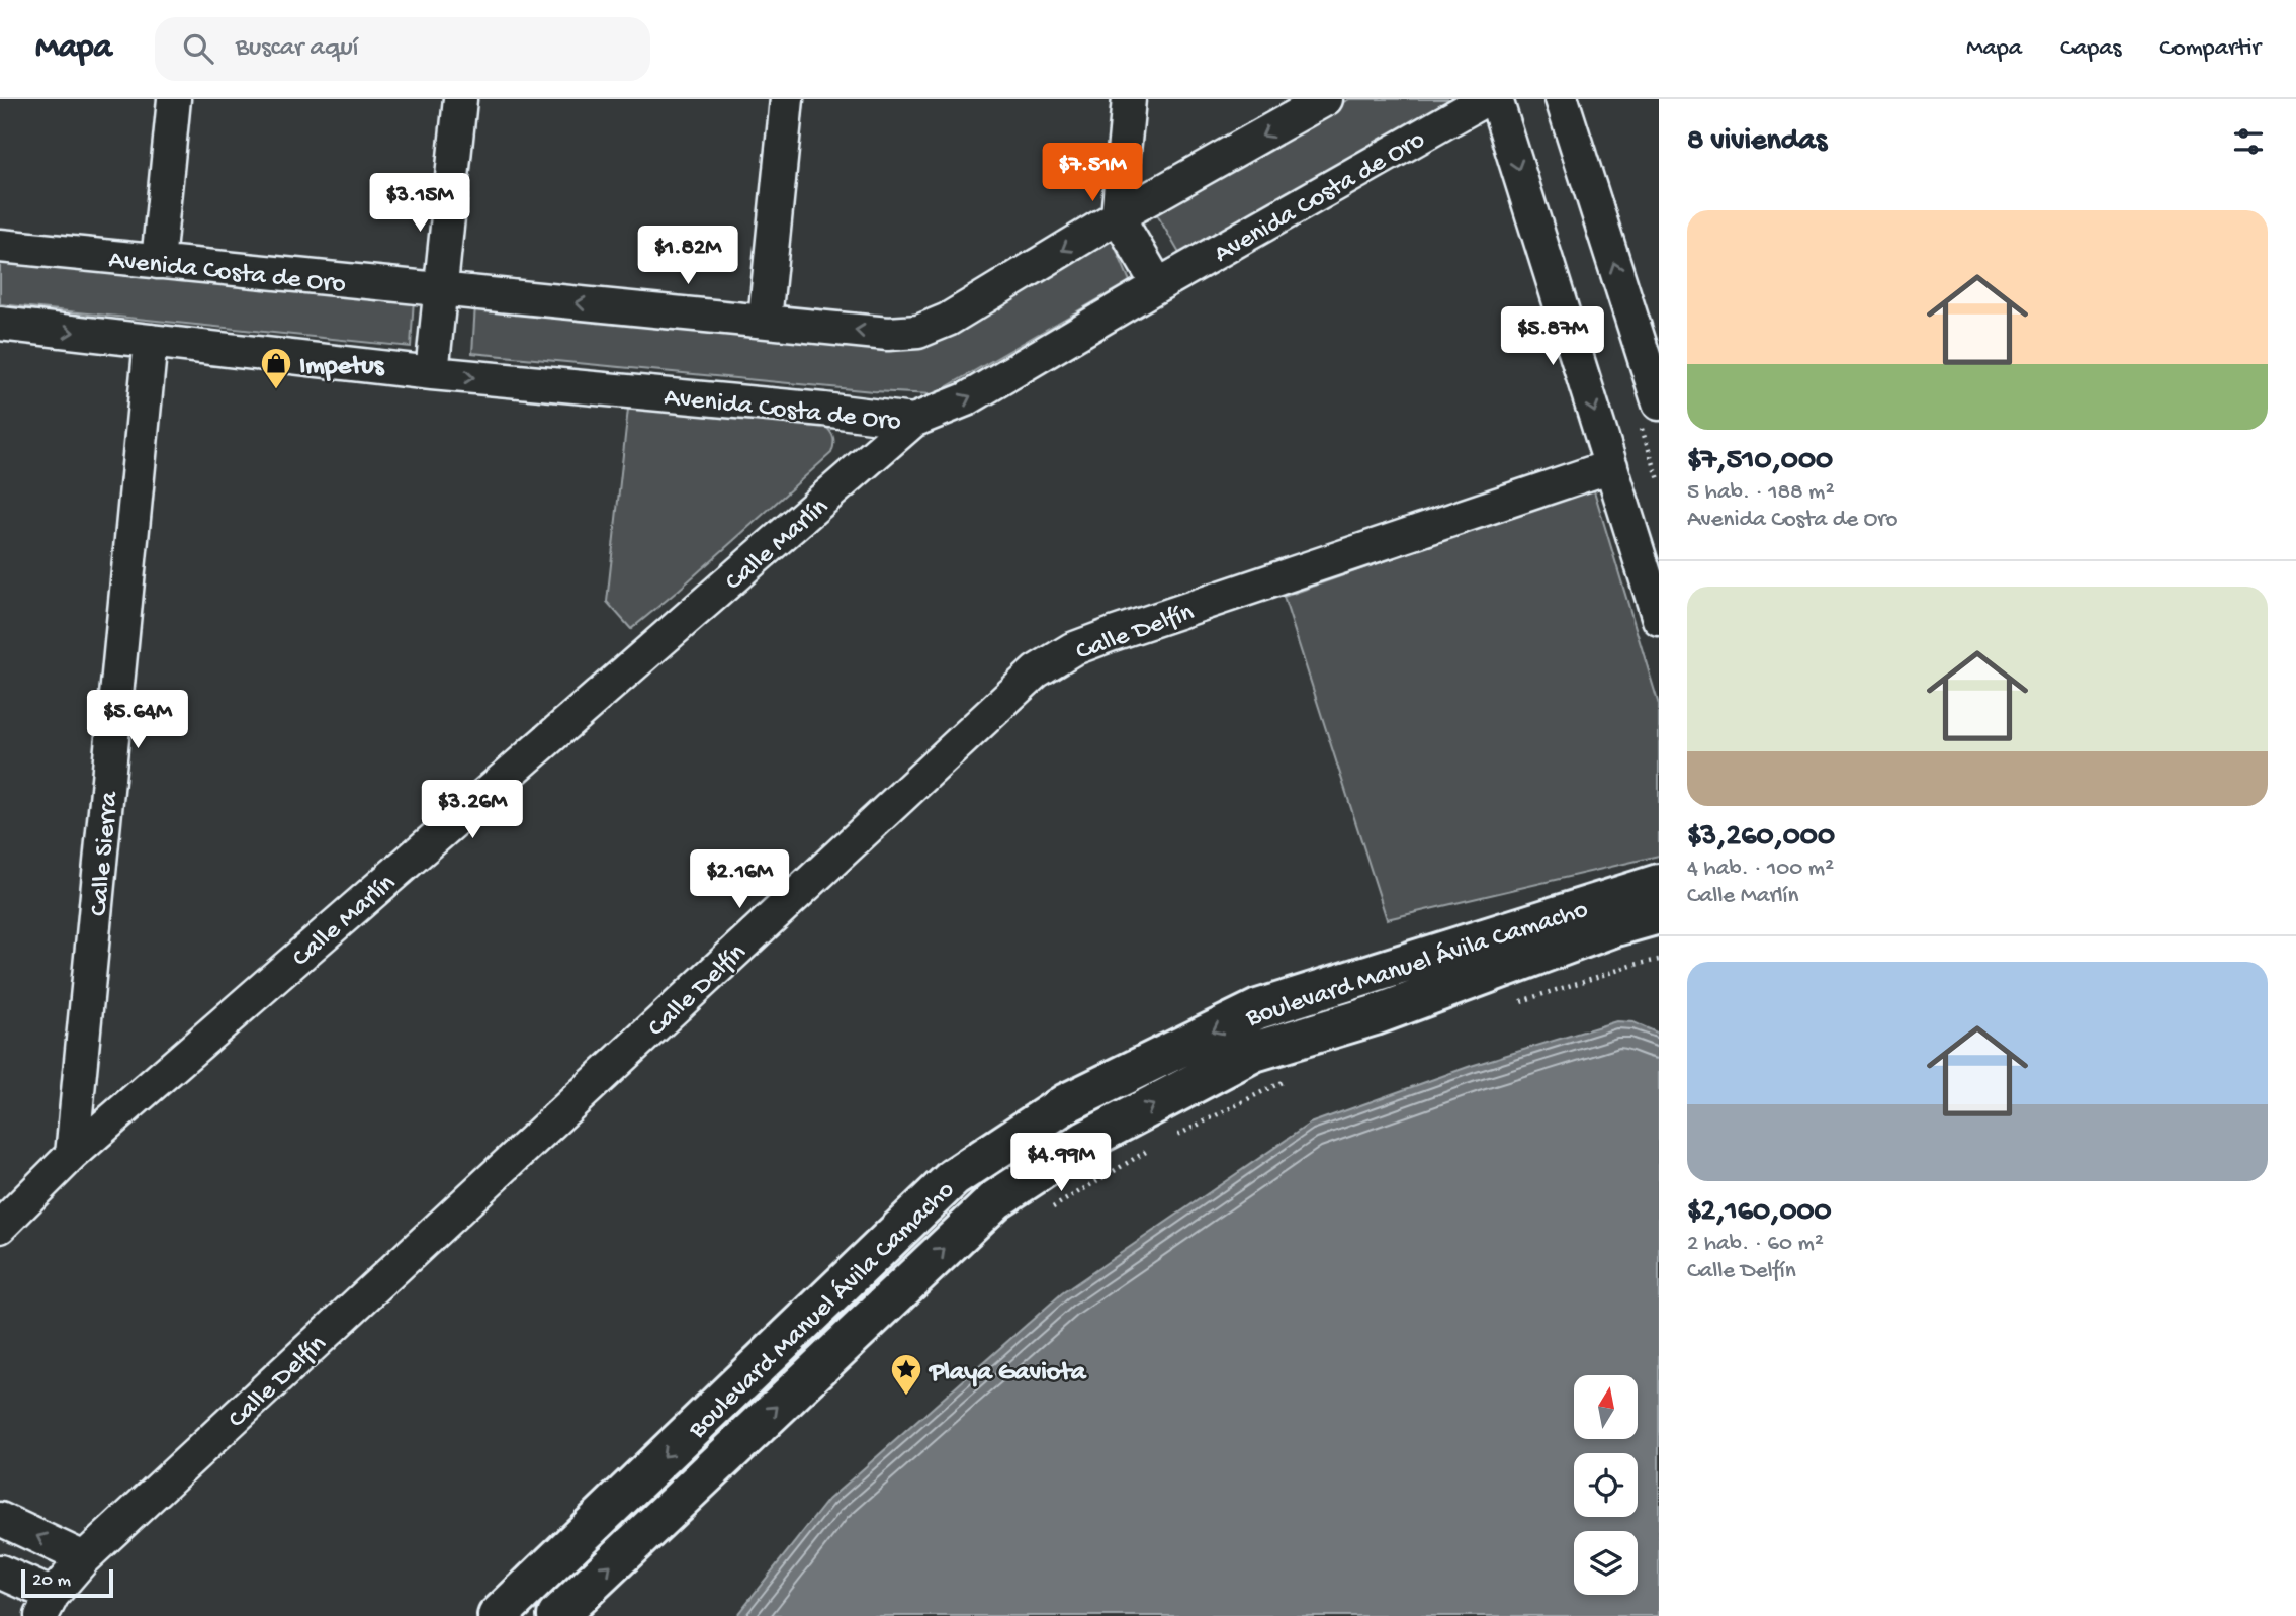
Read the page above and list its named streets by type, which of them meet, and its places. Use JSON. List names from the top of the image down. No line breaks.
{"streets":{"main road":["Boulevard Manuel Ávila Camacho"],"street":["Avenida Costa de Oro","Calle Marlín","Calle Delfín","Calle Sierra"]},"crossings":[["Avenida Costa de Oro","Calle Marlín"],["Avenida Costa de Oro","Calle Sierra"],["Calle Marlín","Calle Sierra"]],"places":{"shop":["Impetus"],"place":["Playa Gaviota"]},"scale_bar":"20 m","north":"top","page":{"header":"Mapa","search":"Buscar aquí","nav":["Mapa","Capas","Compartir"],"heading":"8 viviendas","price":["$7.51M","$3.15M","$1.82M","$5.87M","$5.64M","$3.26M","$2.16M","$4.99M"],"list":[{"name":"$7,510,000","note":"5 hab. · 188 m² · Avenida Costa de Oro"},{"name":"$3,260,000","note":"4 hab. · 100 m² · Calle Marlín"},{"name":"$2,160,000","note":"2 hab. · 60 m² · Calle Delfín"}],"scale":"20 m"}}
